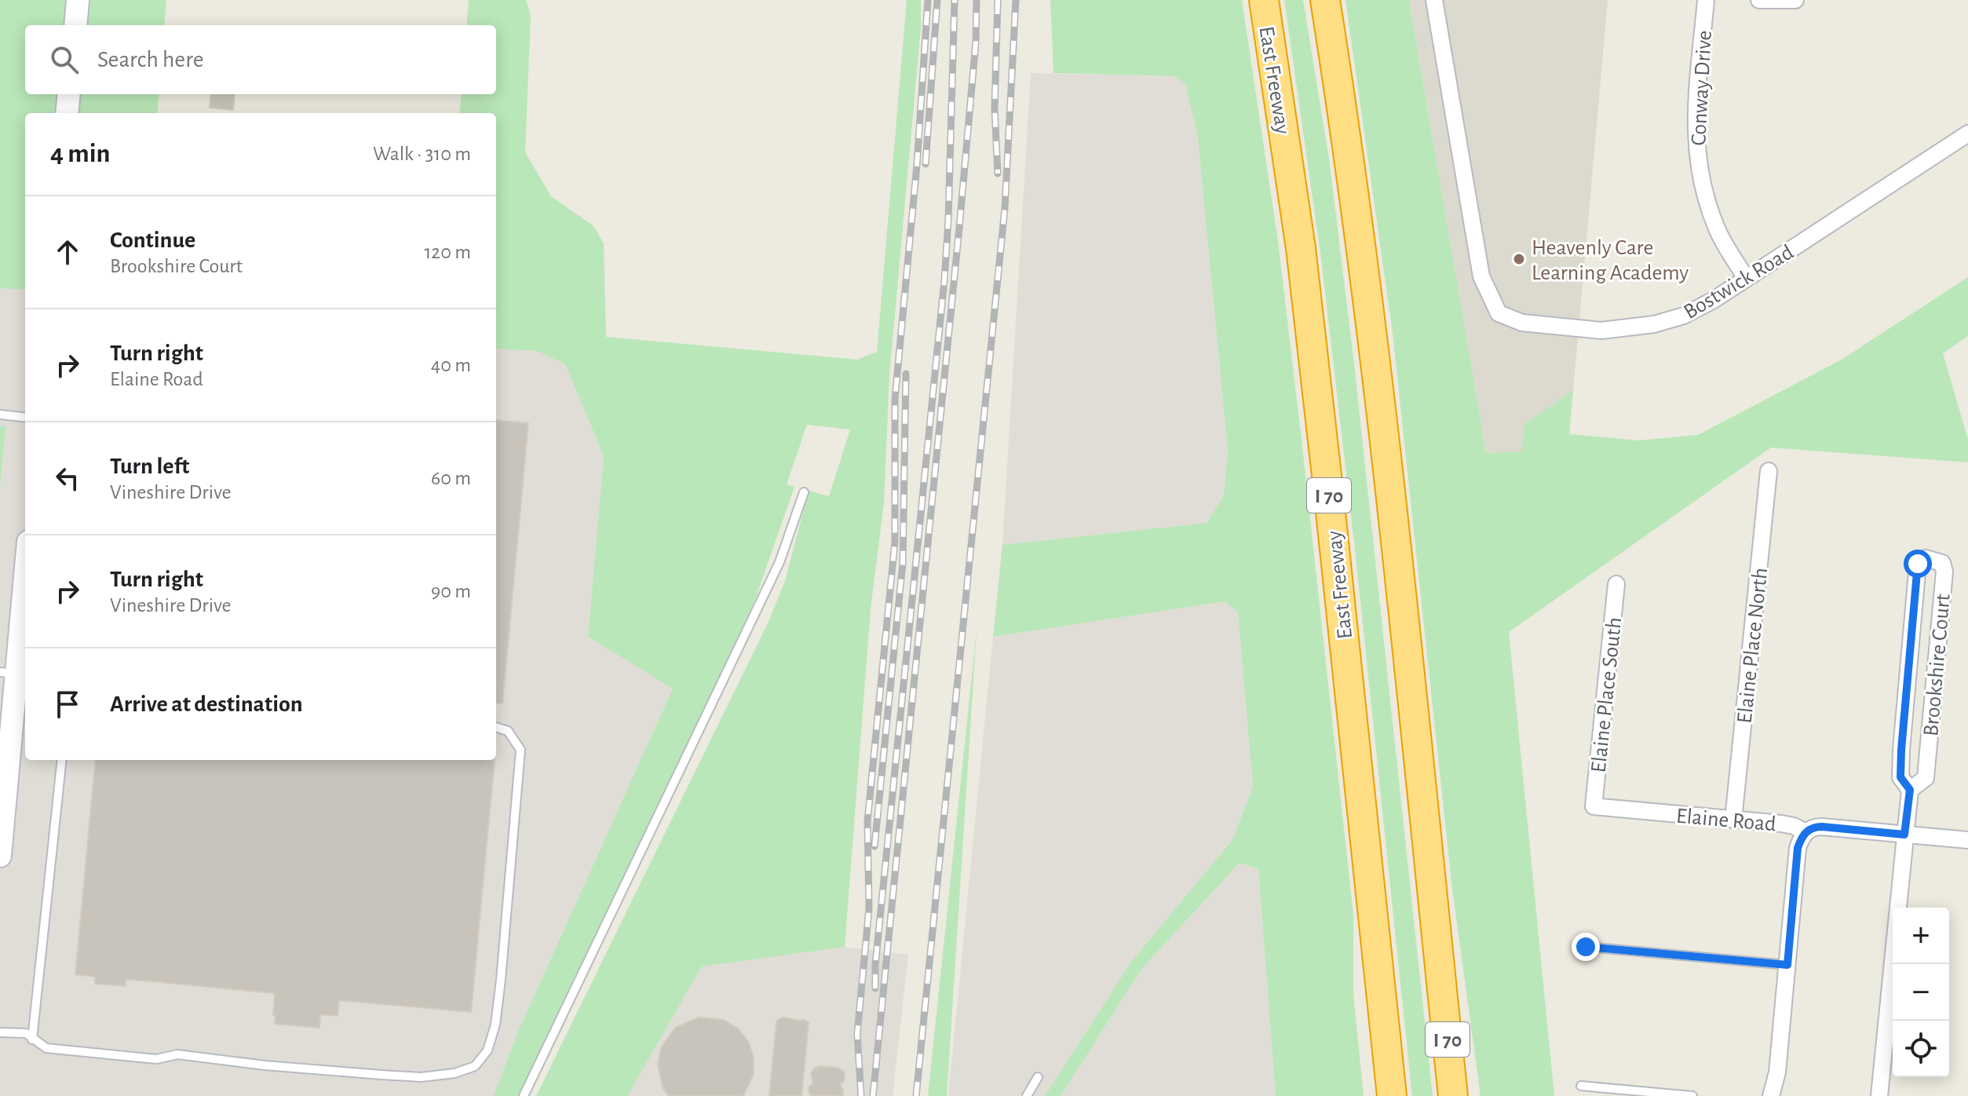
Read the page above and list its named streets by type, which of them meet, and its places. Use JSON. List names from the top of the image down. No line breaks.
{"streets":{"highway":["East Freeway","I 70"],"street":["Conway Drive","Bostwick Road","Elaine Place North","Brookshire Court","Elaine Place South","Elaine Road"]},"crossings":[["Conway Drive","Bostwick Road"],["Elaine Place North","Elaine Road"],["Brookshire Court","Elaine Road"],["Elaine Place South","Elaine Road"]],"places":["Heavenly Care Learning Academy"],"page":{"search":"Search here","heading":["4 min","Walk · 310 m"],"list":[["Continue","Brookshire Court","120 m"],["Turn right","Elaine Road","40 m"],["Turn left","Vineshire Drive","60 m"],["Turn right","Vineshire Drive","90 m"],"Arrive at destination"],"map_buttons":["+","−"]}}
